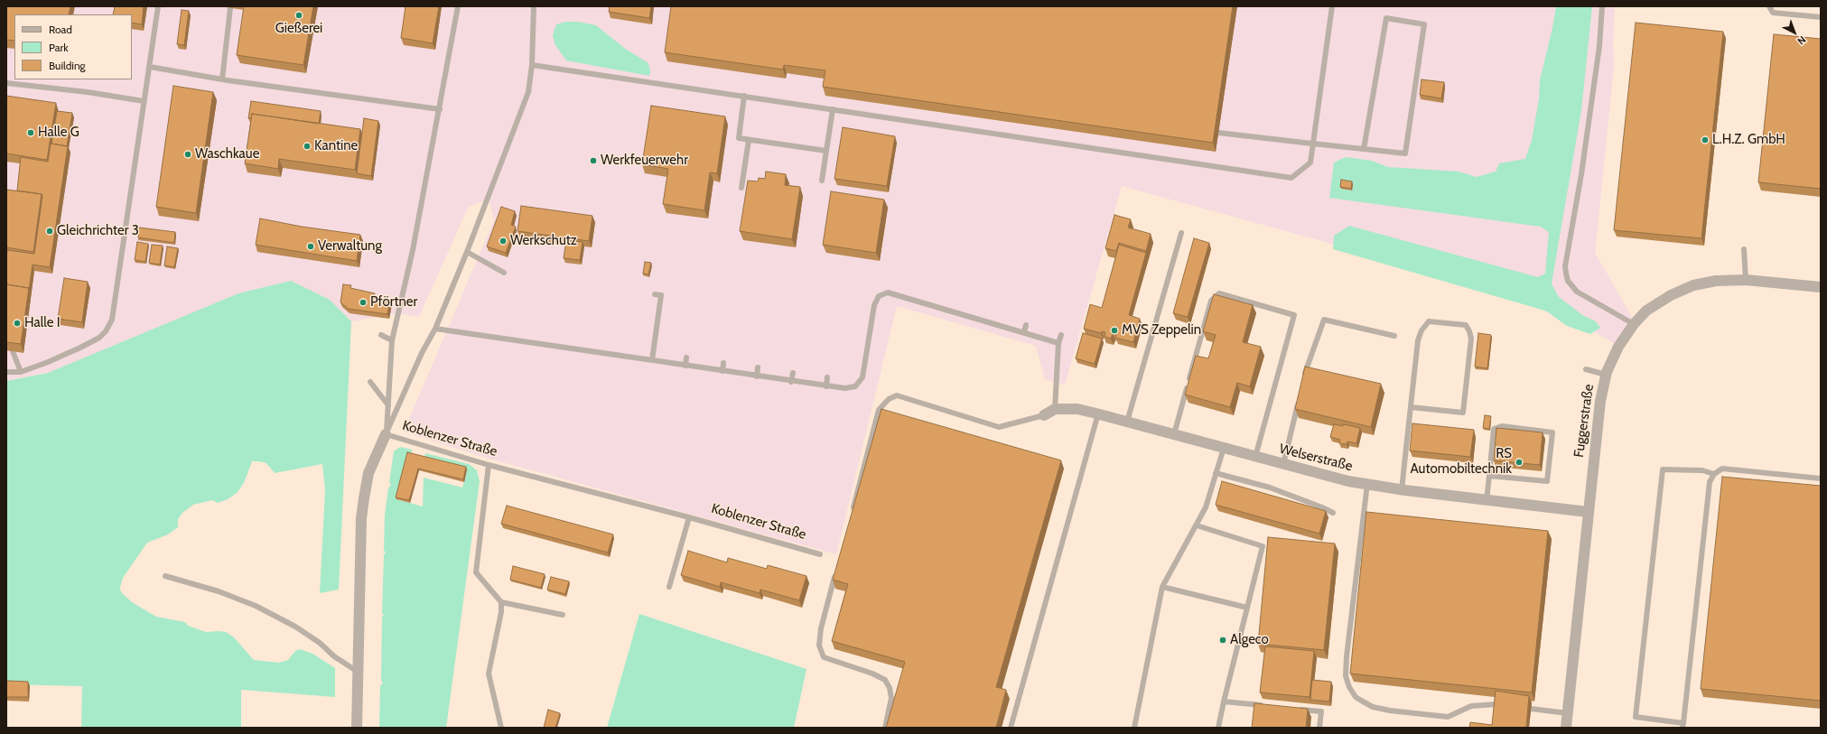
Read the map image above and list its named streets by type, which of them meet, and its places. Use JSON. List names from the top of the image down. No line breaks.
{"streets":{"street":["Fuggerstraße","Koblenzer Straße","Welserstraße"]},"crossings":[["Fuggerstraße","Welserstraße"]],"places":["Gießerei","Halle G","L.H.Z. GmbH","Kantine","Waschkaue","Werkfeuerwehr","Gleichrichter 3","Werkschutz","Verwaltung","Pförtner","Halle I","MVS Zeppelin","RS Automobiltechnik","Algeco"],"legend":["Road","Park","Building"],"north":"bottom right"}
